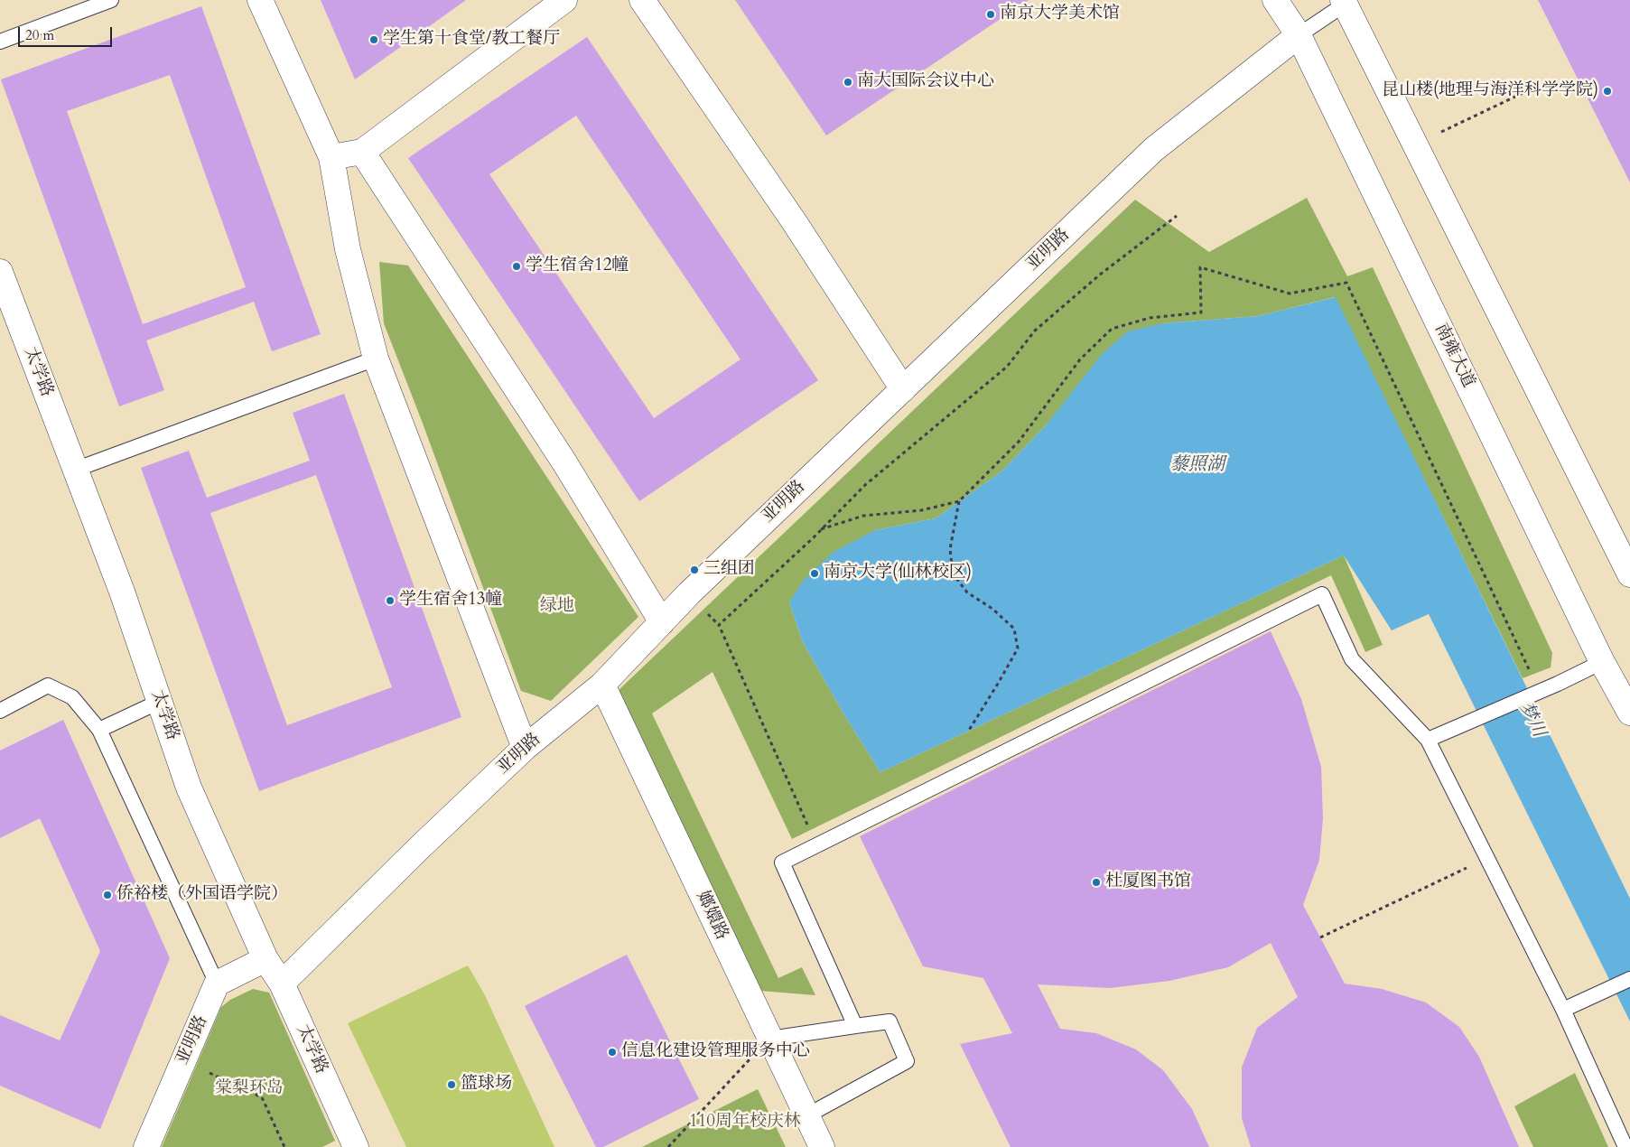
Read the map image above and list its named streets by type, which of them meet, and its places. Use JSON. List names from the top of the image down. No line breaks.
{"streets":{"street":["亚明路","南雍大道","太学路","嫏嬛路"]},"crossings":[["亚明路","南雍大道"],["亚明路","太学路"],["亚明路","嫏嬛路"]],"water":["藜照湖","梦川"],"parks":["绿地","棠梨环岛","110周年校庆林"],"places":["南京大学美术馆","学生第十食堂/教工餐厅","南大国际会议中心","昆山楼(地理与海洋科学学院)","学生宿舍12幢","三组团","南京大学(仙林校区)","学生宿舍13幢","杜厦图书馆","侨裕楼（外国语学院）","信息化建设管理服务中心","篮球场"],"scale_bar":"20 m"}
